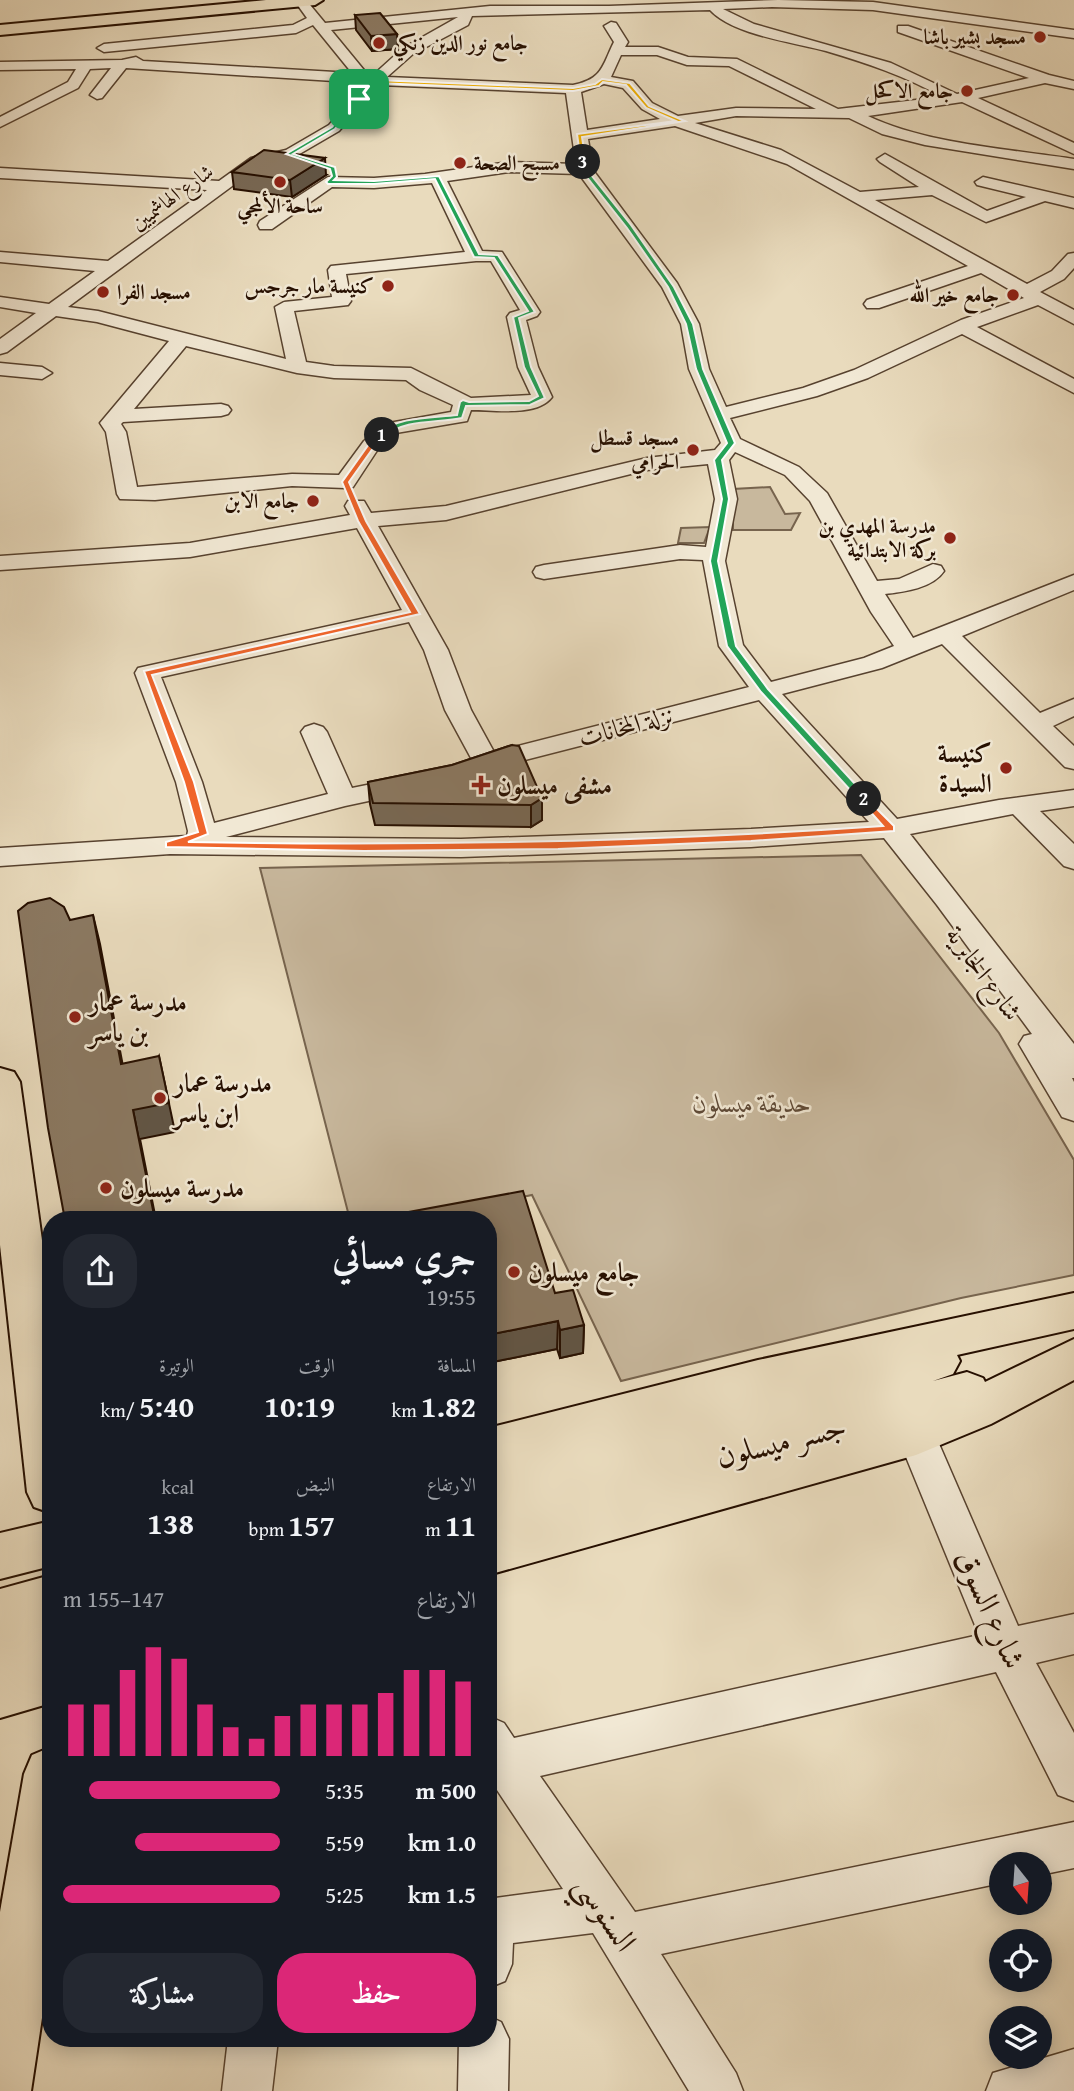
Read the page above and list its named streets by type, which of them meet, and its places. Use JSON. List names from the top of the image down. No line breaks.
{"streets":{"main road":["جسر ميسلون"],"street":["شارع الهاشميين","نزلة المخانات","شارع الجابرية","شارع السوق","السنوسي"]},"parks":["حديقة ميسلون"],"places":{"other":["مسجد بشير باشا","جامع نور الدين زنكي","جامع الاكحل","مسبح الصحة","ساحة الألمجي","كنيسة مار جرجس","مسجد الفرا","جامع خير الله","مسجد قسطل الحرامي","جامع الابن","مدرسة المهدي بن بركة الابتدائية","كنيسة السيدة","مدرسة عمار بن ياسر","مدرسة عمار ابن ياسر","مدرسة ميسلون","جامع ميسلون"],"health":["مشفى ميسلون"]},"north":"bottom","page":{"pins":["3","1","2"],"heading":["جري مسائي","19:55"],"stats":[["المسافة","1.82 km"],["الوقت","10:19"],["الوتيرة","5:40 /km"],["الارتفاع","11 m"],["النبض","157 bpm"],["kcal","138"]],"chart":["الارتفاع","147–155 m"],"list":[{"name":"500 m","note":"5:35"},{"name":"1.0 km","note":"5:59"},{"name":"1.5 km","note":"5:25"}],"buttons":["حفظ","مشاركة"]}}
